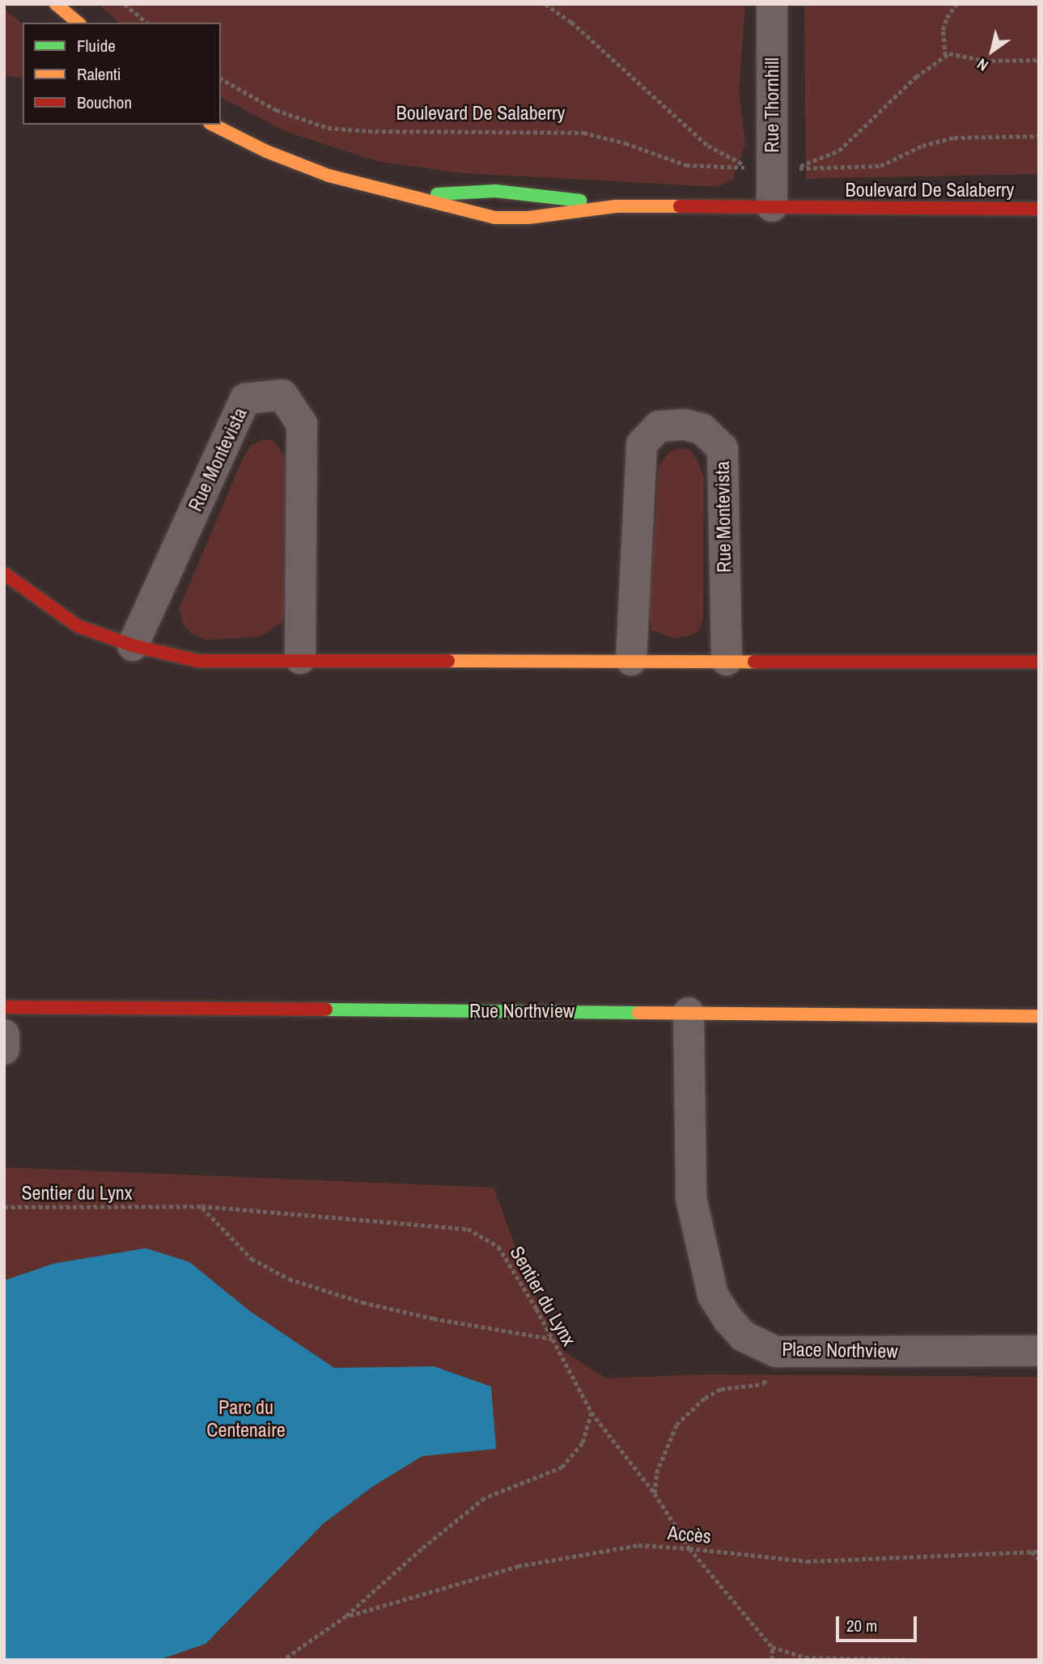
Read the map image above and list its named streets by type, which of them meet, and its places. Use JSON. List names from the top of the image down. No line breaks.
{"streets":{"street":["Rue Thornhill","Boulevard De Salaberry","Rue Montevista","Rue Northview","Place Northview"],"path":["Sentier du Lynx","Accès"]},"crossings":[["Rue Thornhill","Boulevard De Salaberry"],["Rue Northview","Place Northview"]],"parks":["Parc du Centenaire"],"legend":["Fluide","Ralenti","Bouchon"],"scale_bar":"20 m","north":"bottom left"}
